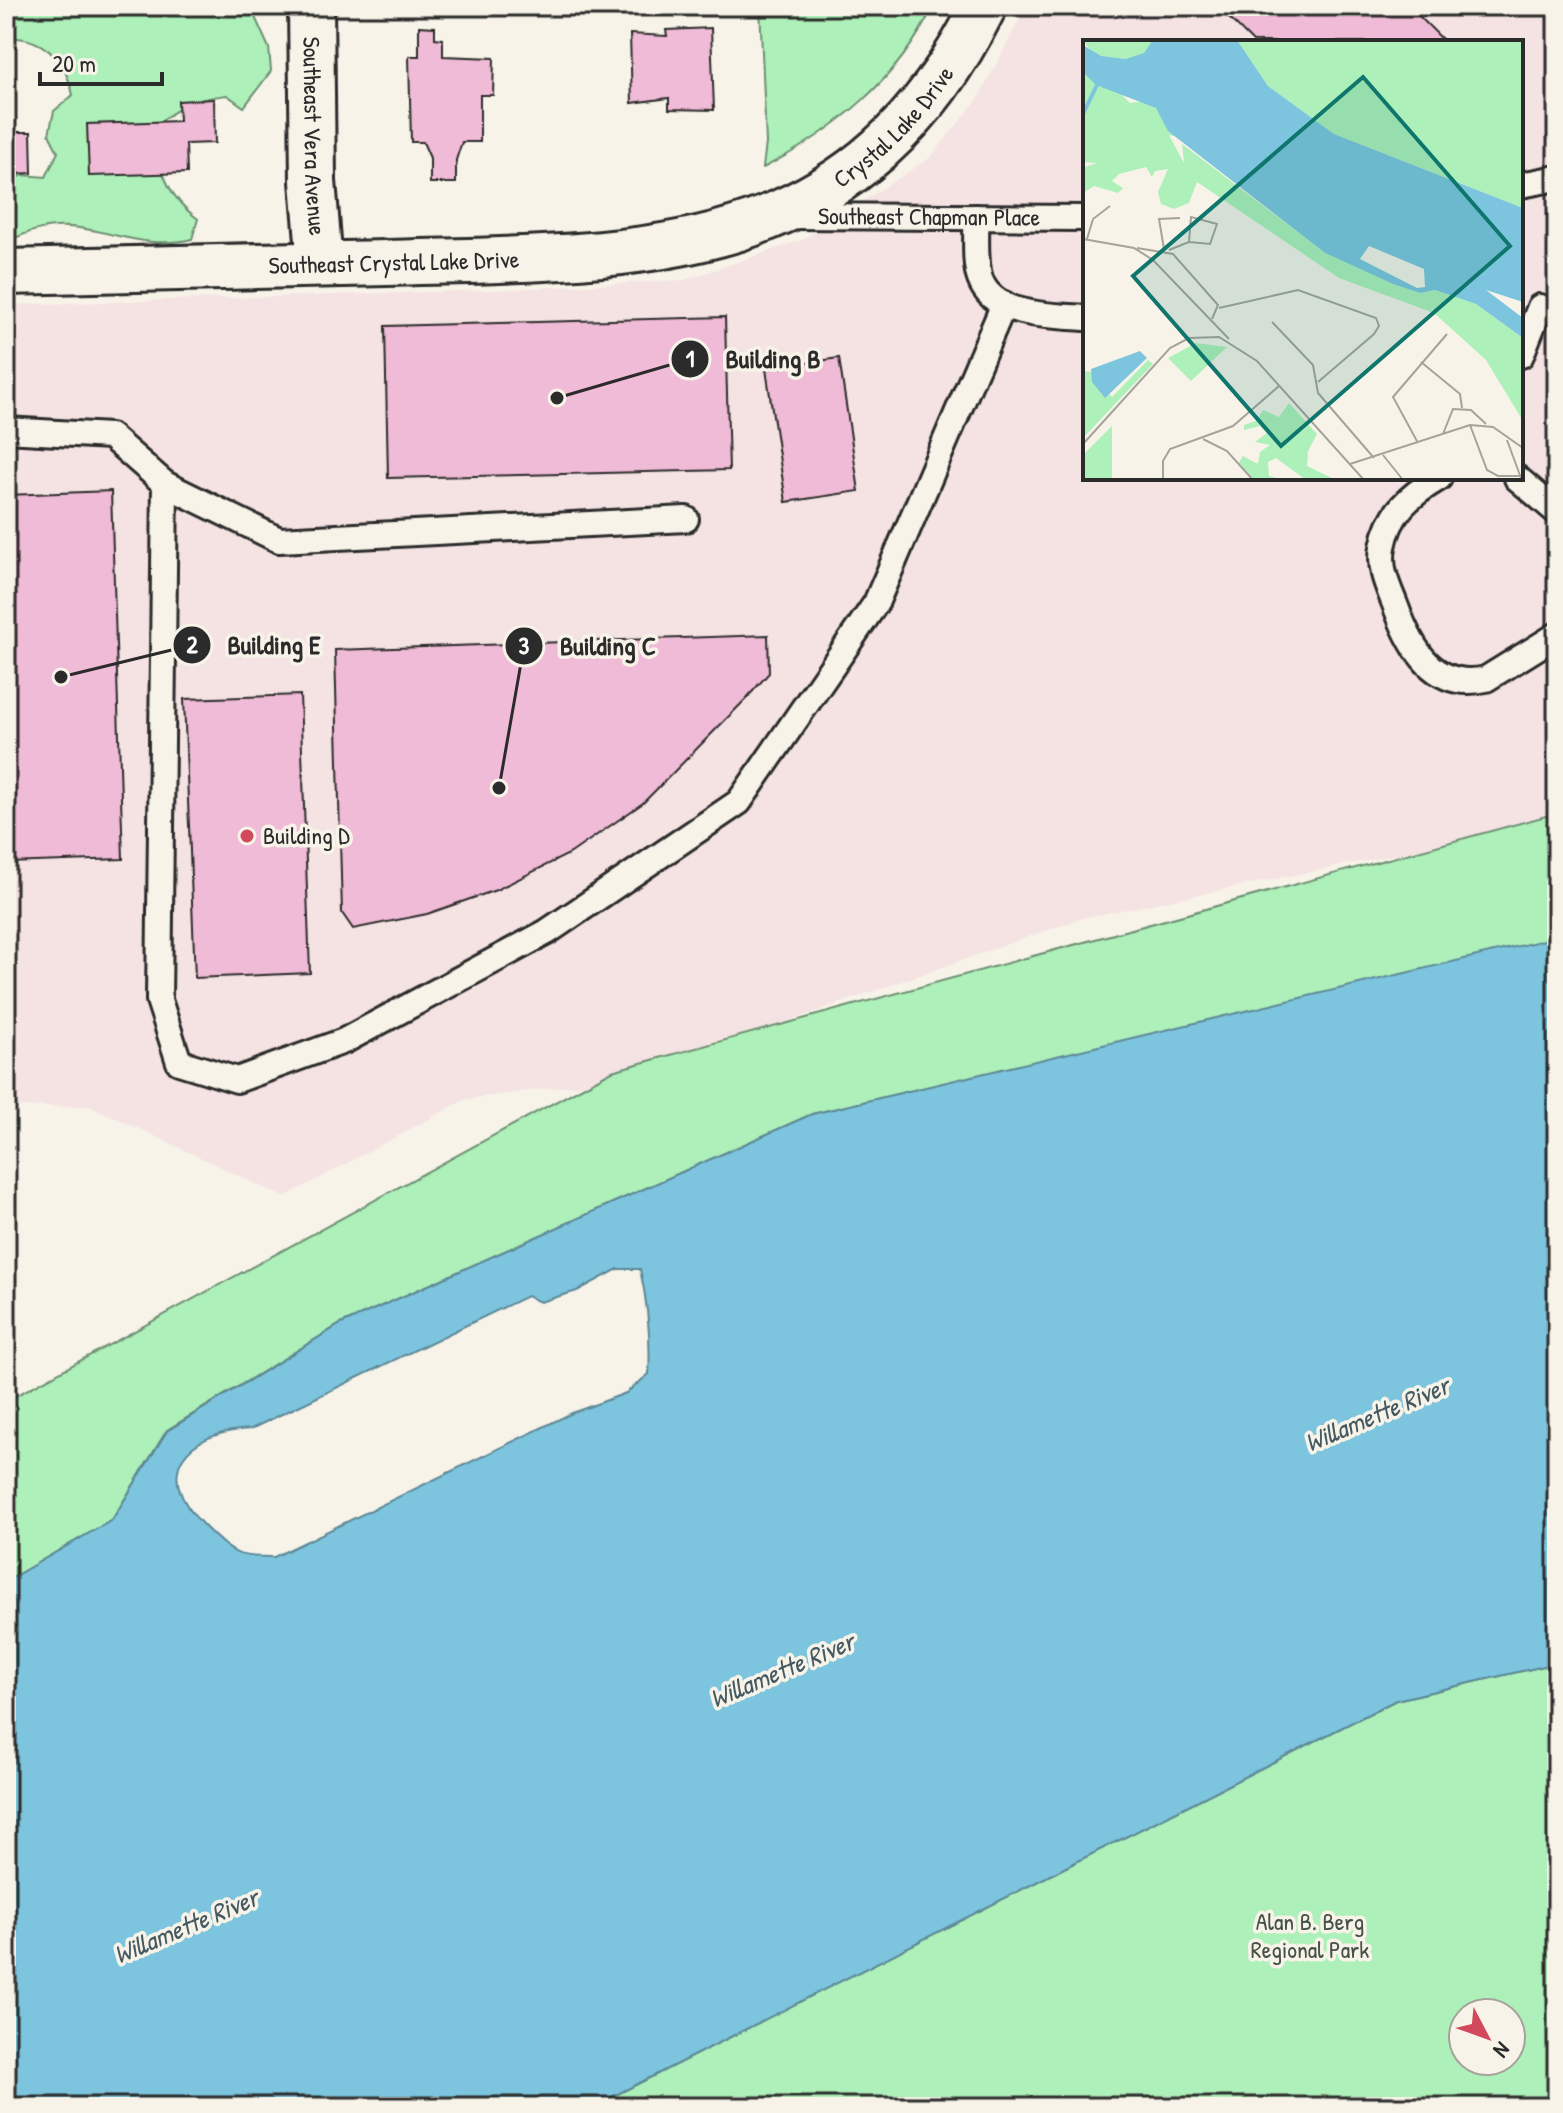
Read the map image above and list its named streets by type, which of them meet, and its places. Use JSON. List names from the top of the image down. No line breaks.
{"streets":{"street":["Crystal Lake Drive","Southeast Vera Avenue","Southeast Crystal Lake Drive"],"lane":["Southeast Chapman Place"]},"crossings":[["Crystal Lake Drive","Southeast Chapman Place"],["Crystal Lake Drive","Southeast Crystal Lake Drive"],["Southeast Vera Avenue","Southeast Crystal Lake Drive"],["Southeast Chapman Place","Southeast Crystal Lake Drive"]],"water":["Willamette River"],"parks":["Alan B. Berg Regional Park"],"places":["Building B","Building E","Building C","Building D"],"scale_bar":"20 m","north":"bottom right"}
